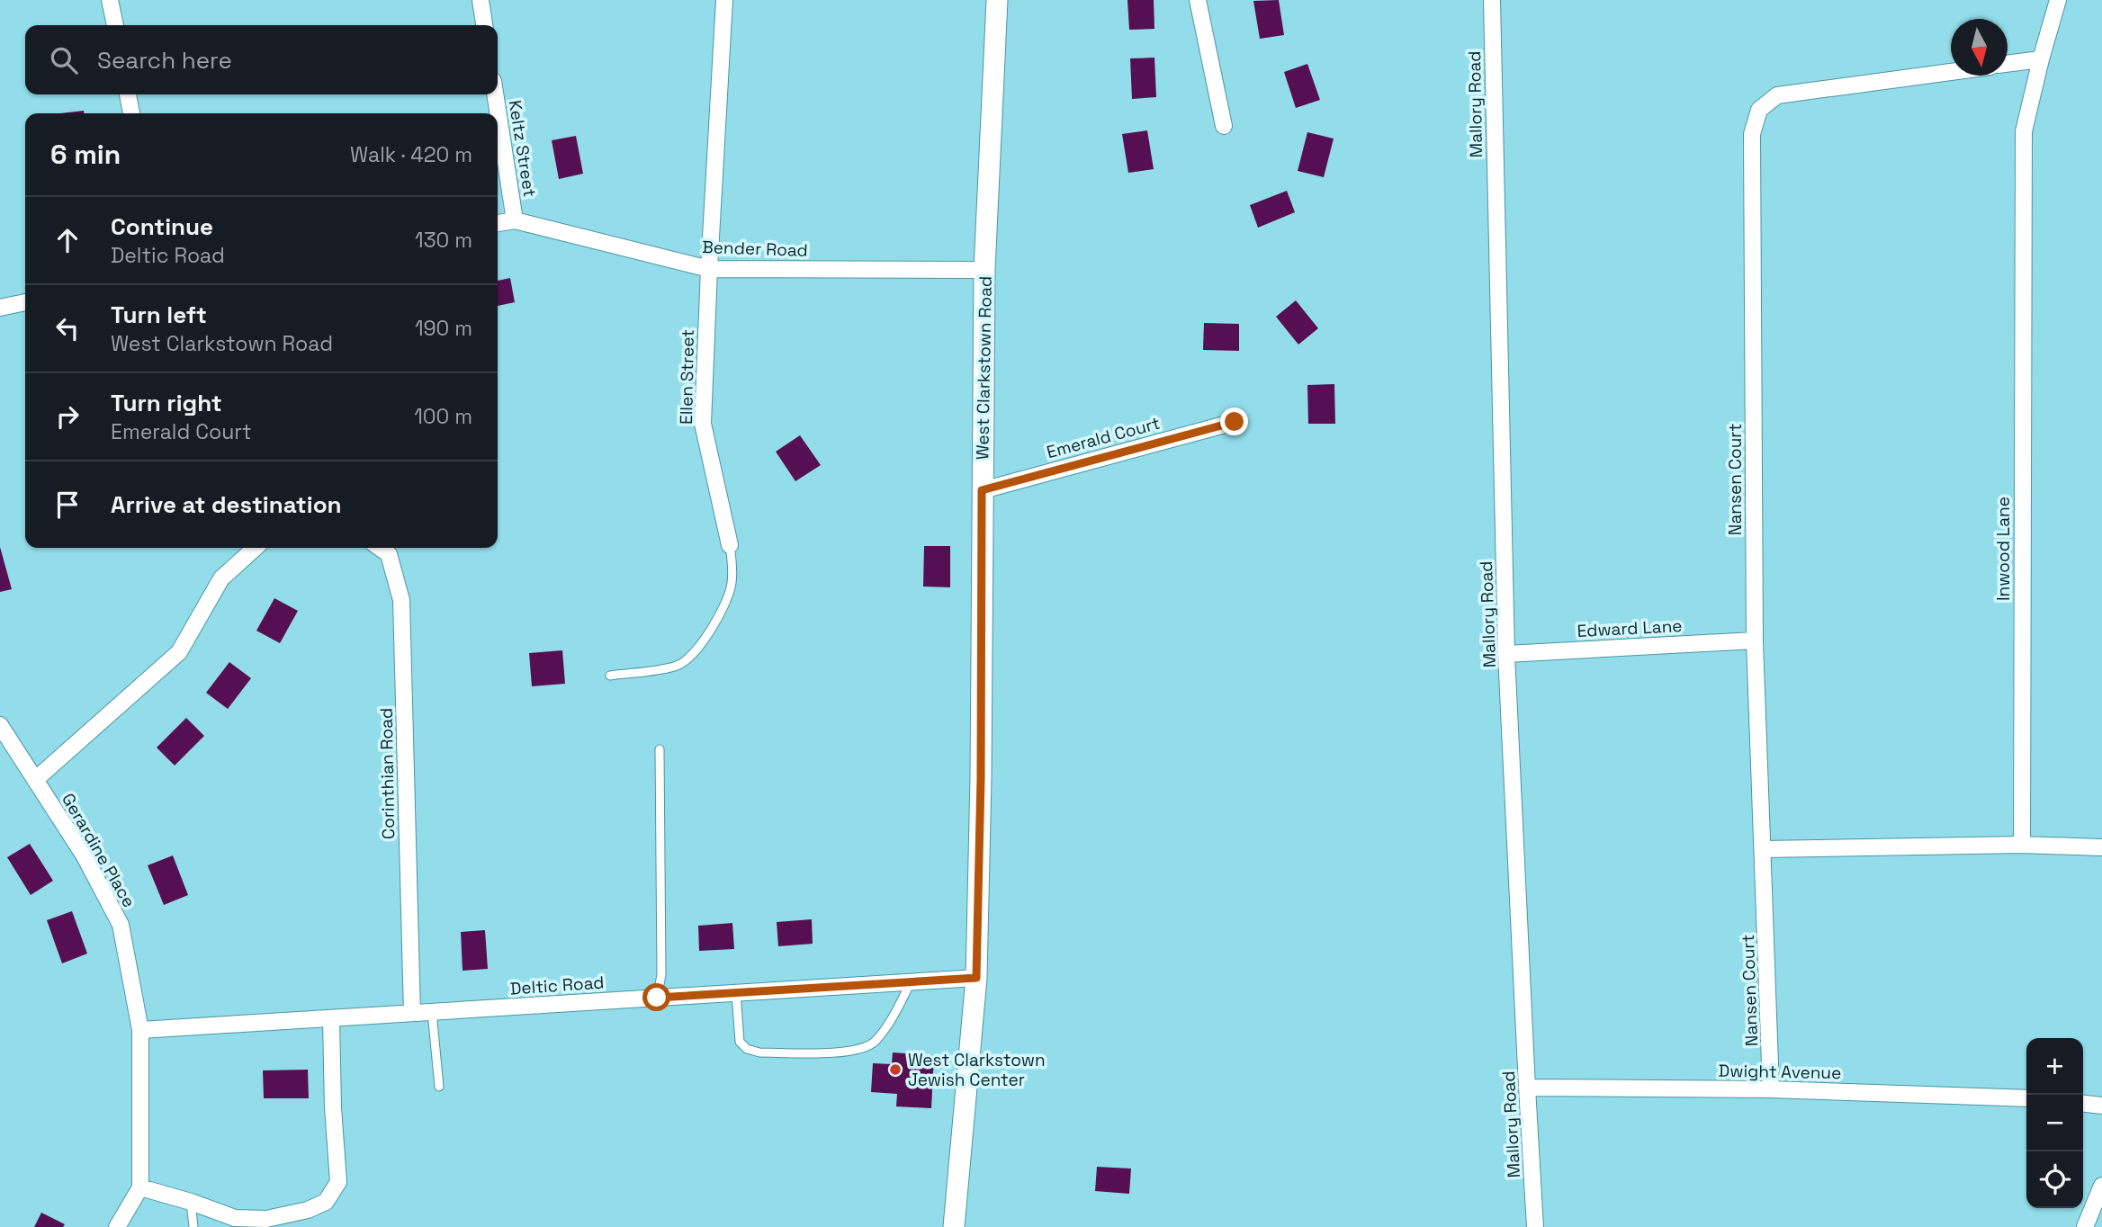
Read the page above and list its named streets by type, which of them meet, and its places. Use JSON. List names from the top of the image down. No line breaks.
{"streets":{"street":["Mallory Road","Keltz Street","Bender Road","West Clarkstown Road","Ellen Street","Emerald Court","Nansen Court","Inwood Lane","Edward Lane","Corinthian Road","Gerardine Place","Deltic Road","Dwight Avenue"]},"crossings":[["Mallory Road","Edward Lane"],["Mallory Road","Dwight Avenue"],["Keltz Street","Bender Road"],["Bender Road","West Clarkstown Road"],["Bender Road","Ellen Street"],["West Clarkstown Road","Emerald Court"],["West Clarkstown Road","Deltic Road"],["Nansen Court","Edward Lane"],["Nansen Court","Dwight Avenue"],["Corinthian Road","Deltic Road"],["Gerardine Place","Deltic Road"]],"places":["West Clarkstown Jewish Center"],"north":"bottom","page":{"search":"Search here","heading":["6 min","Walk · 420 m"],"list":[["Continue","Deltic Road","130 m"],["Turn left","West Clarkstown Road","190 m"],["Turn right","Emerald Court","100 m"],"Arrive at destination"],"map_buttons":["+","−"]}}
